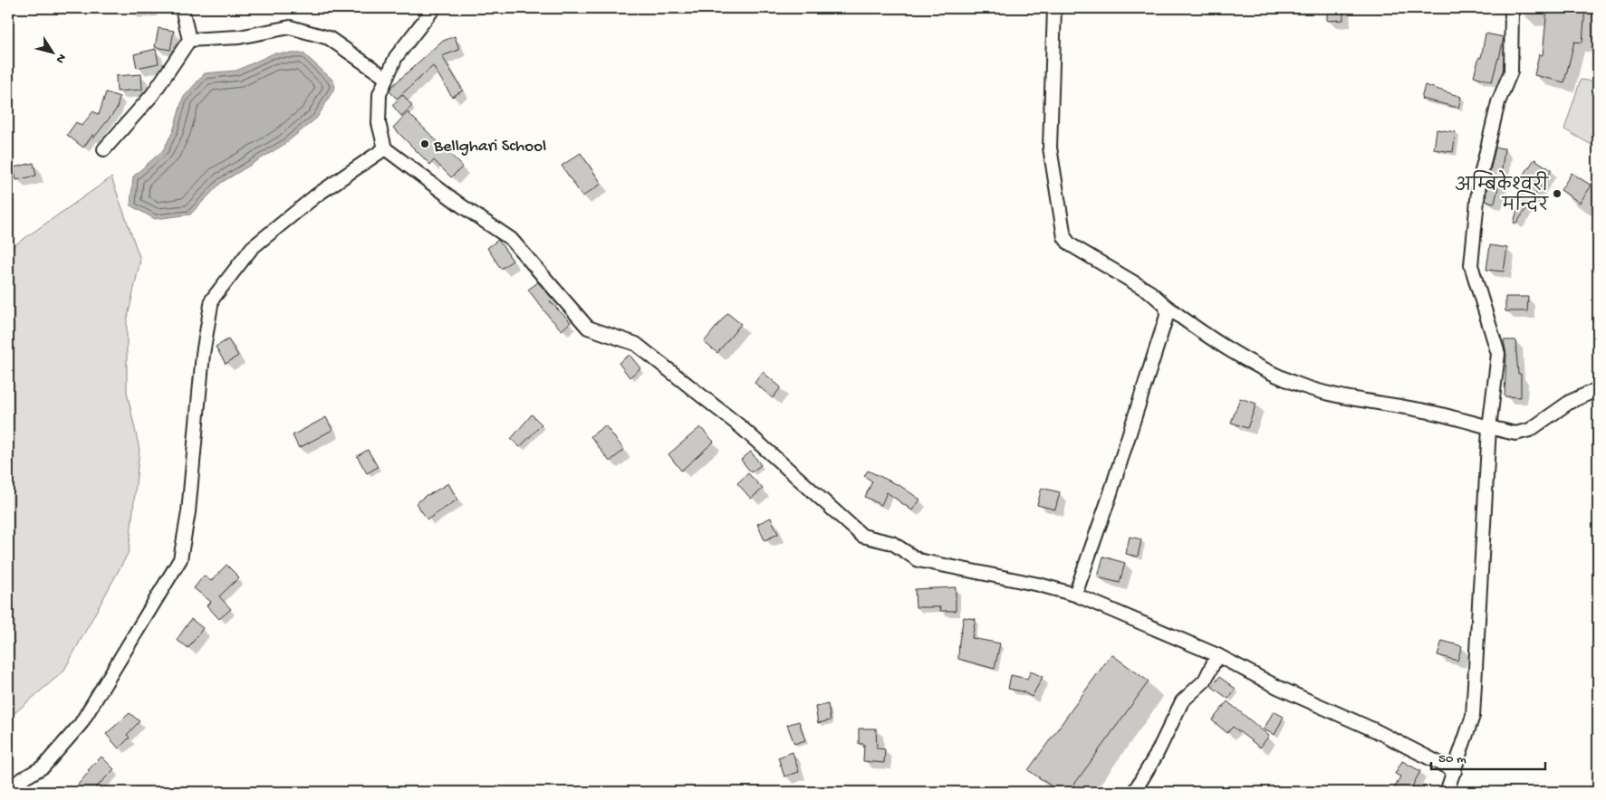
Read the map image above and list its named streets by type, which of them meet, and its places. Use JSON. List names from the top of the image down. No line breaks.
{"places":["Bellghari School","अम्बिकेश्‍वरी मन्दिर"],"scale_bar":"50 m","north":"bottom right"}
